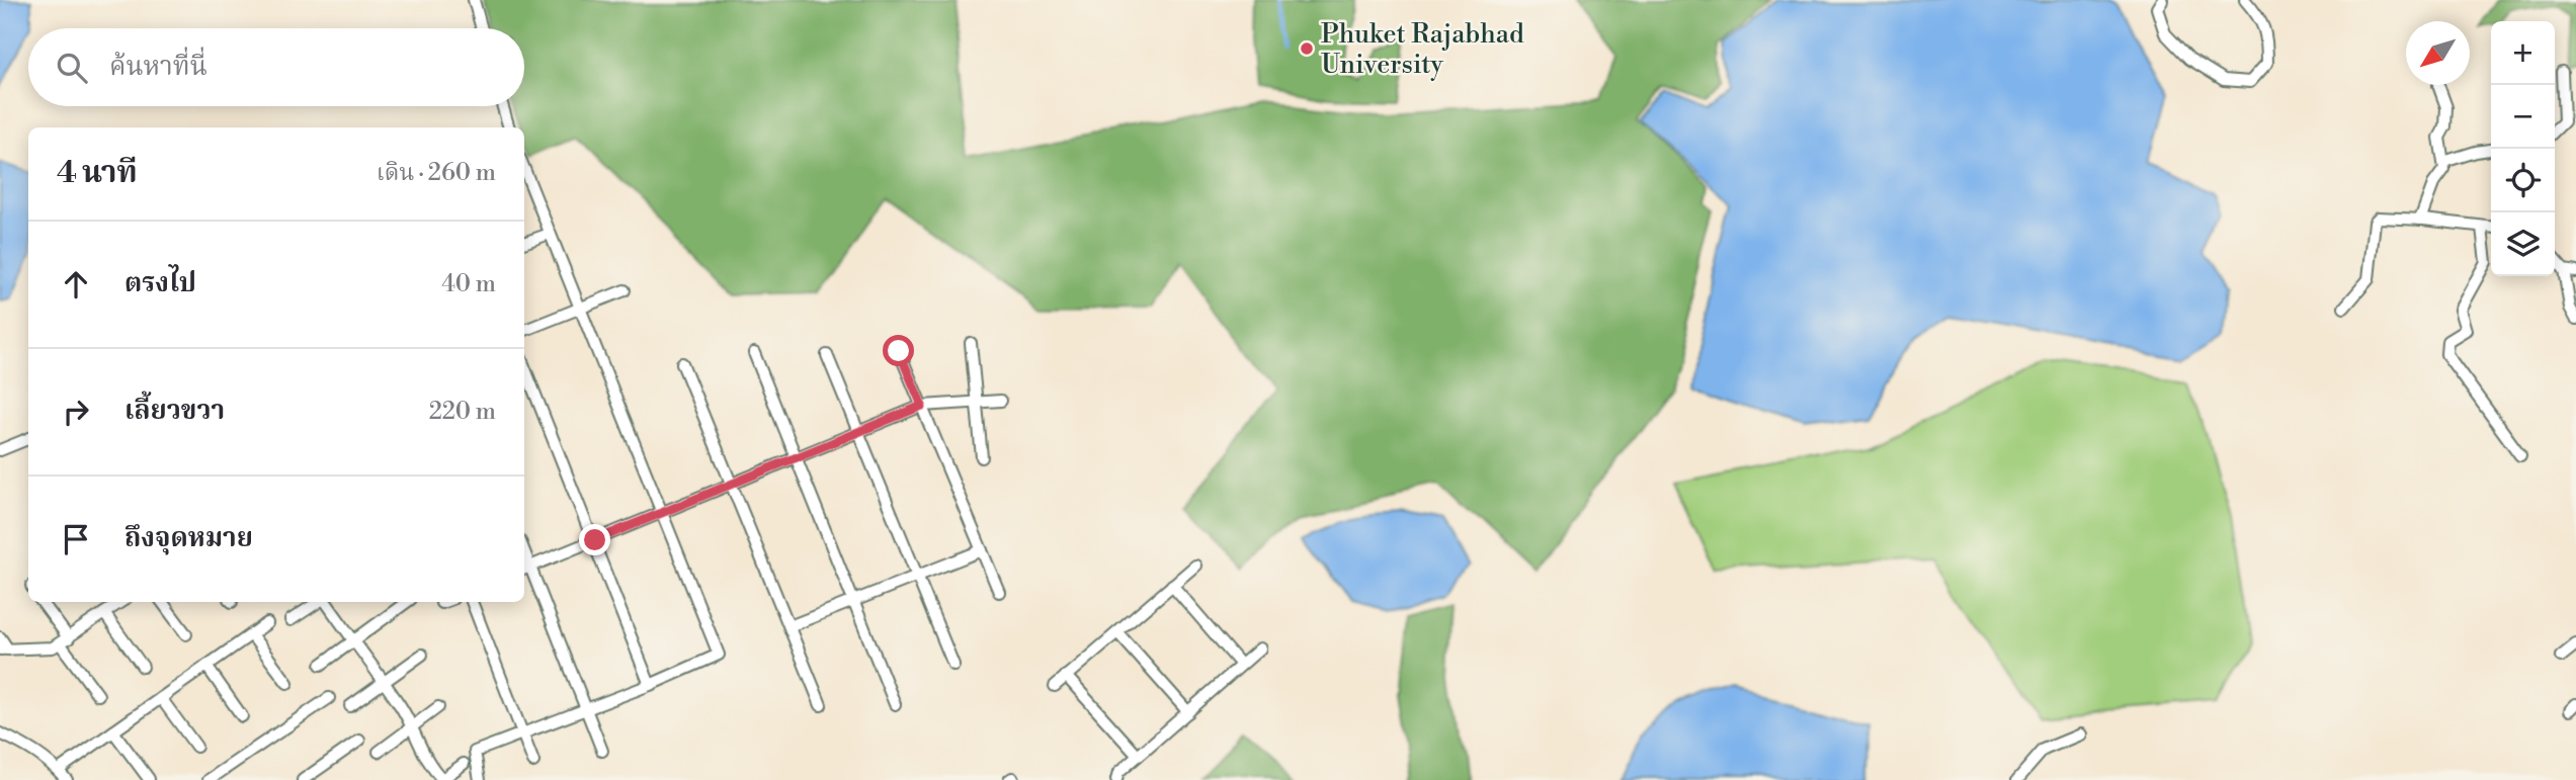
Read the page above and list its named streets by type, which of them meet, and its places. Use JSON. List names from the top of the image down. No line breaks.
{"places":["Phuket Rajabhad University"],"north":"bottom left","page":{"map_buttons":["+","−"],"search":"ค้นหาที่นี่","heading":["4 นาที","เดิน · 260 m"],"list":[["ตรงไป","40 m"],["เลี้ยวขวา","220 m"],"ถึงจุดหมาย"]}}
